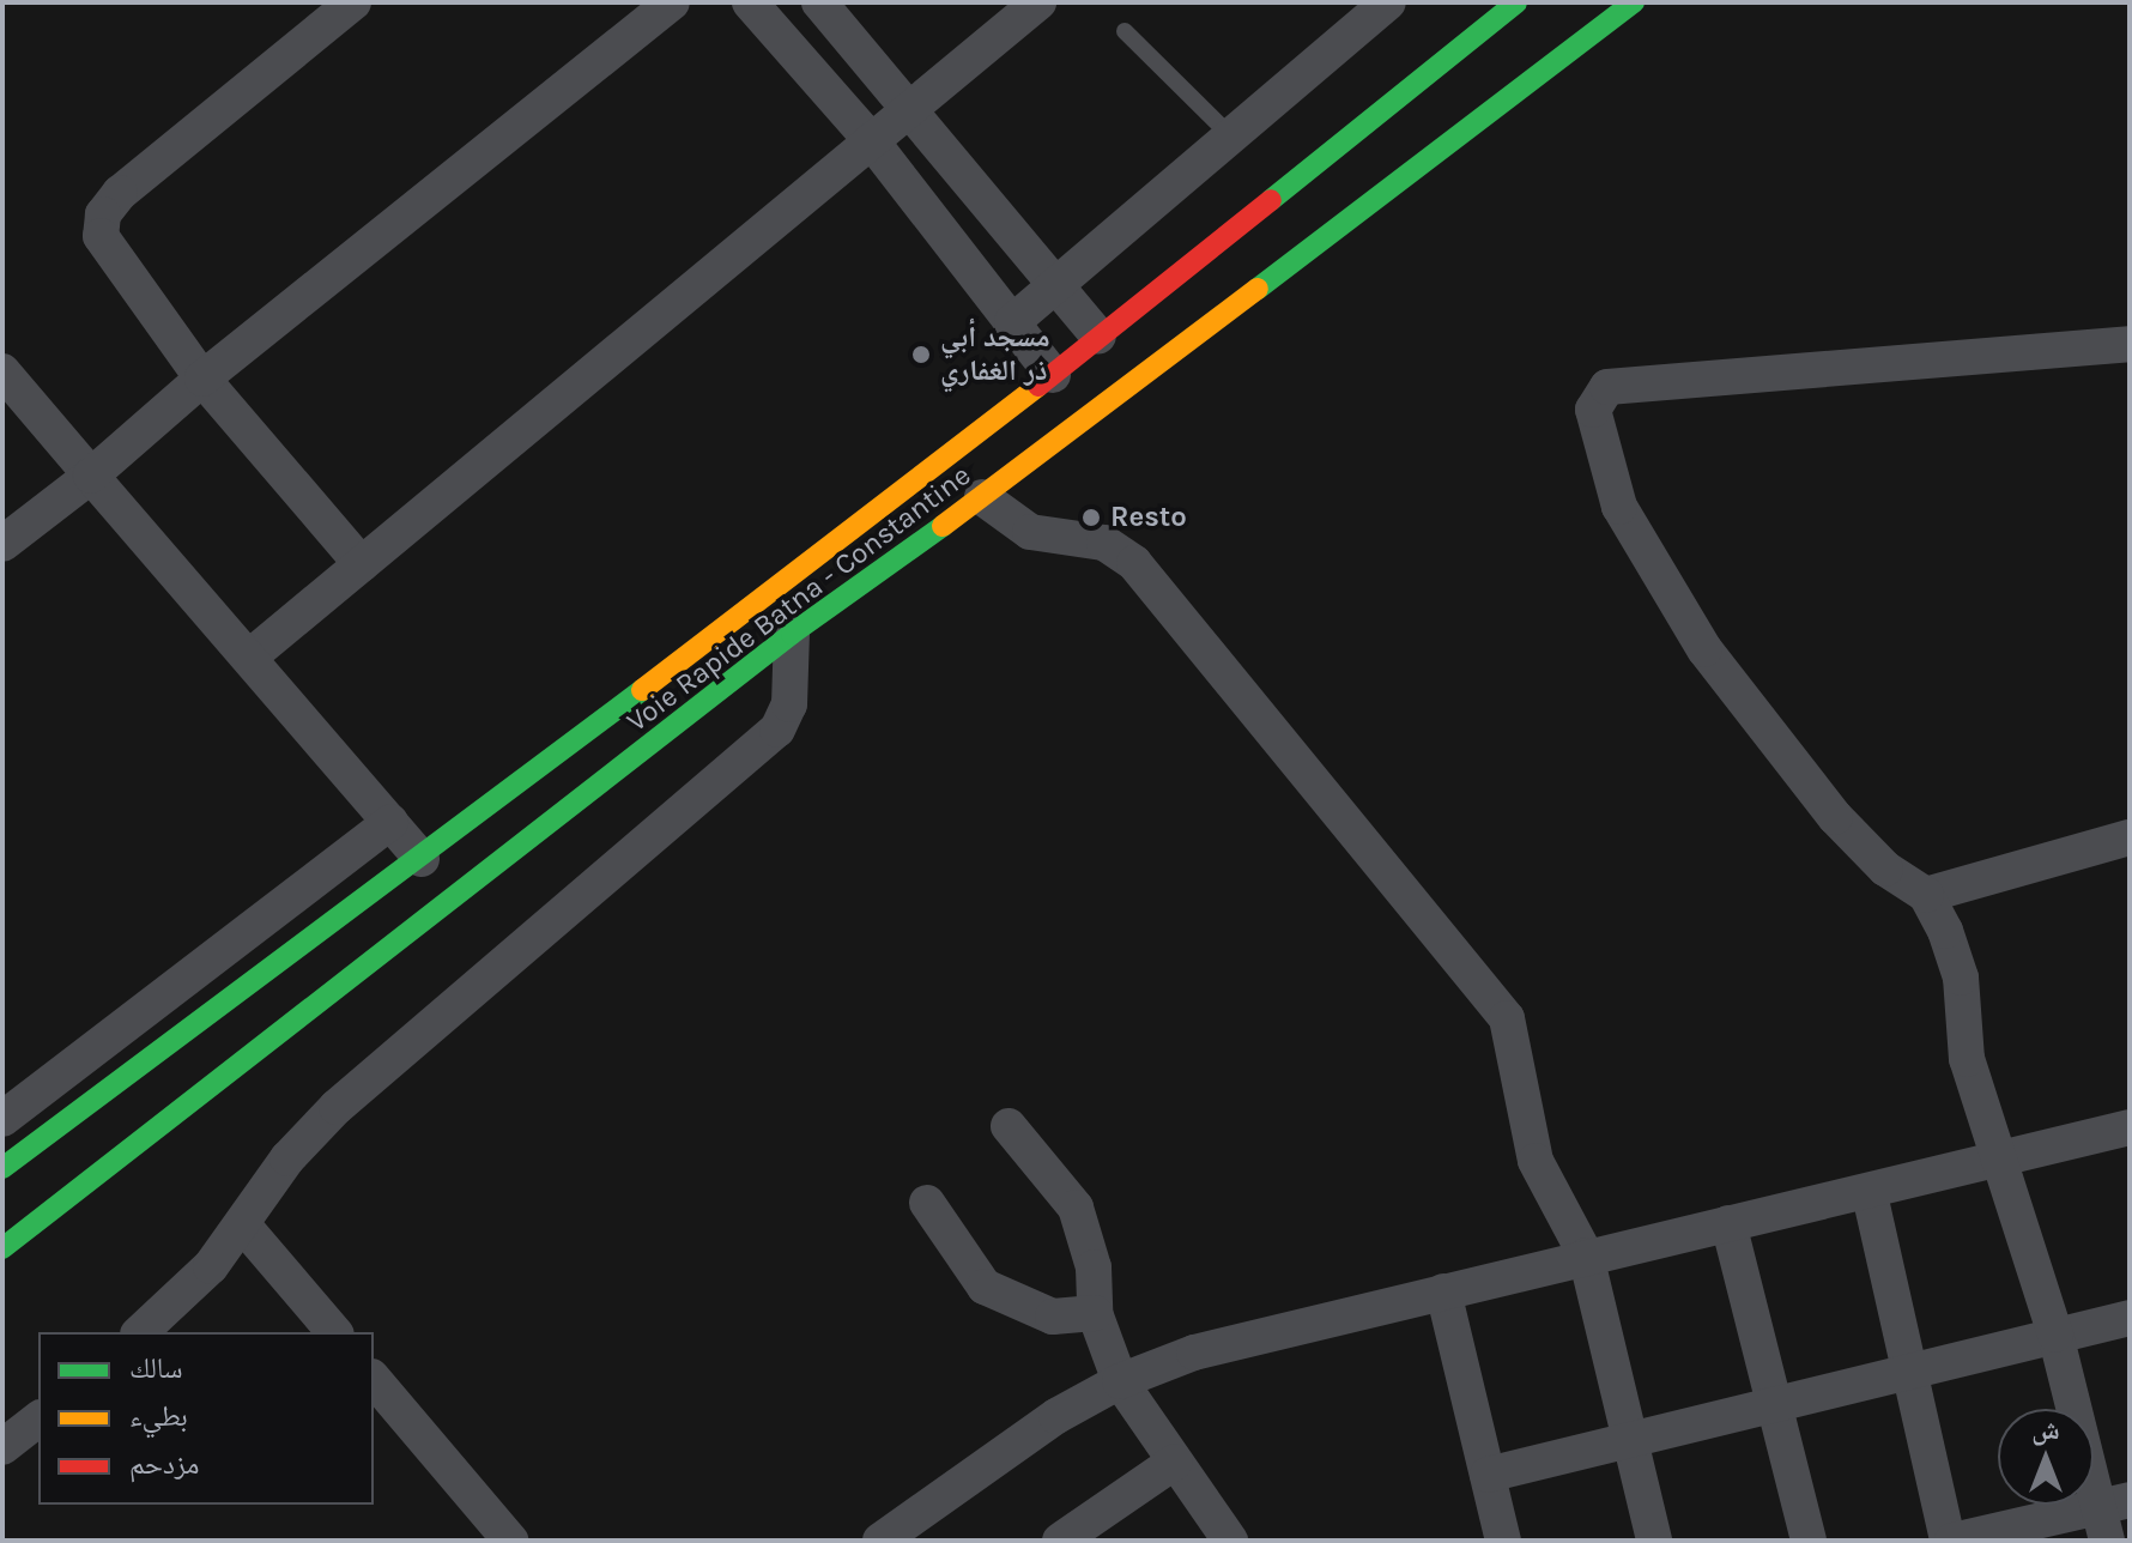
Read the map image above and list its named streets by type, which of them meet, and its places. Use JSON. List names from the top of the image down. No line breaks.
{"streets":{"highway":["Voie Rapide Batna - Constantine"]},"places":["مسجد أبي ذر الغفاري","Resto"],"legend":["سالك","بطيء","مزدحم"],"north":"top"}
